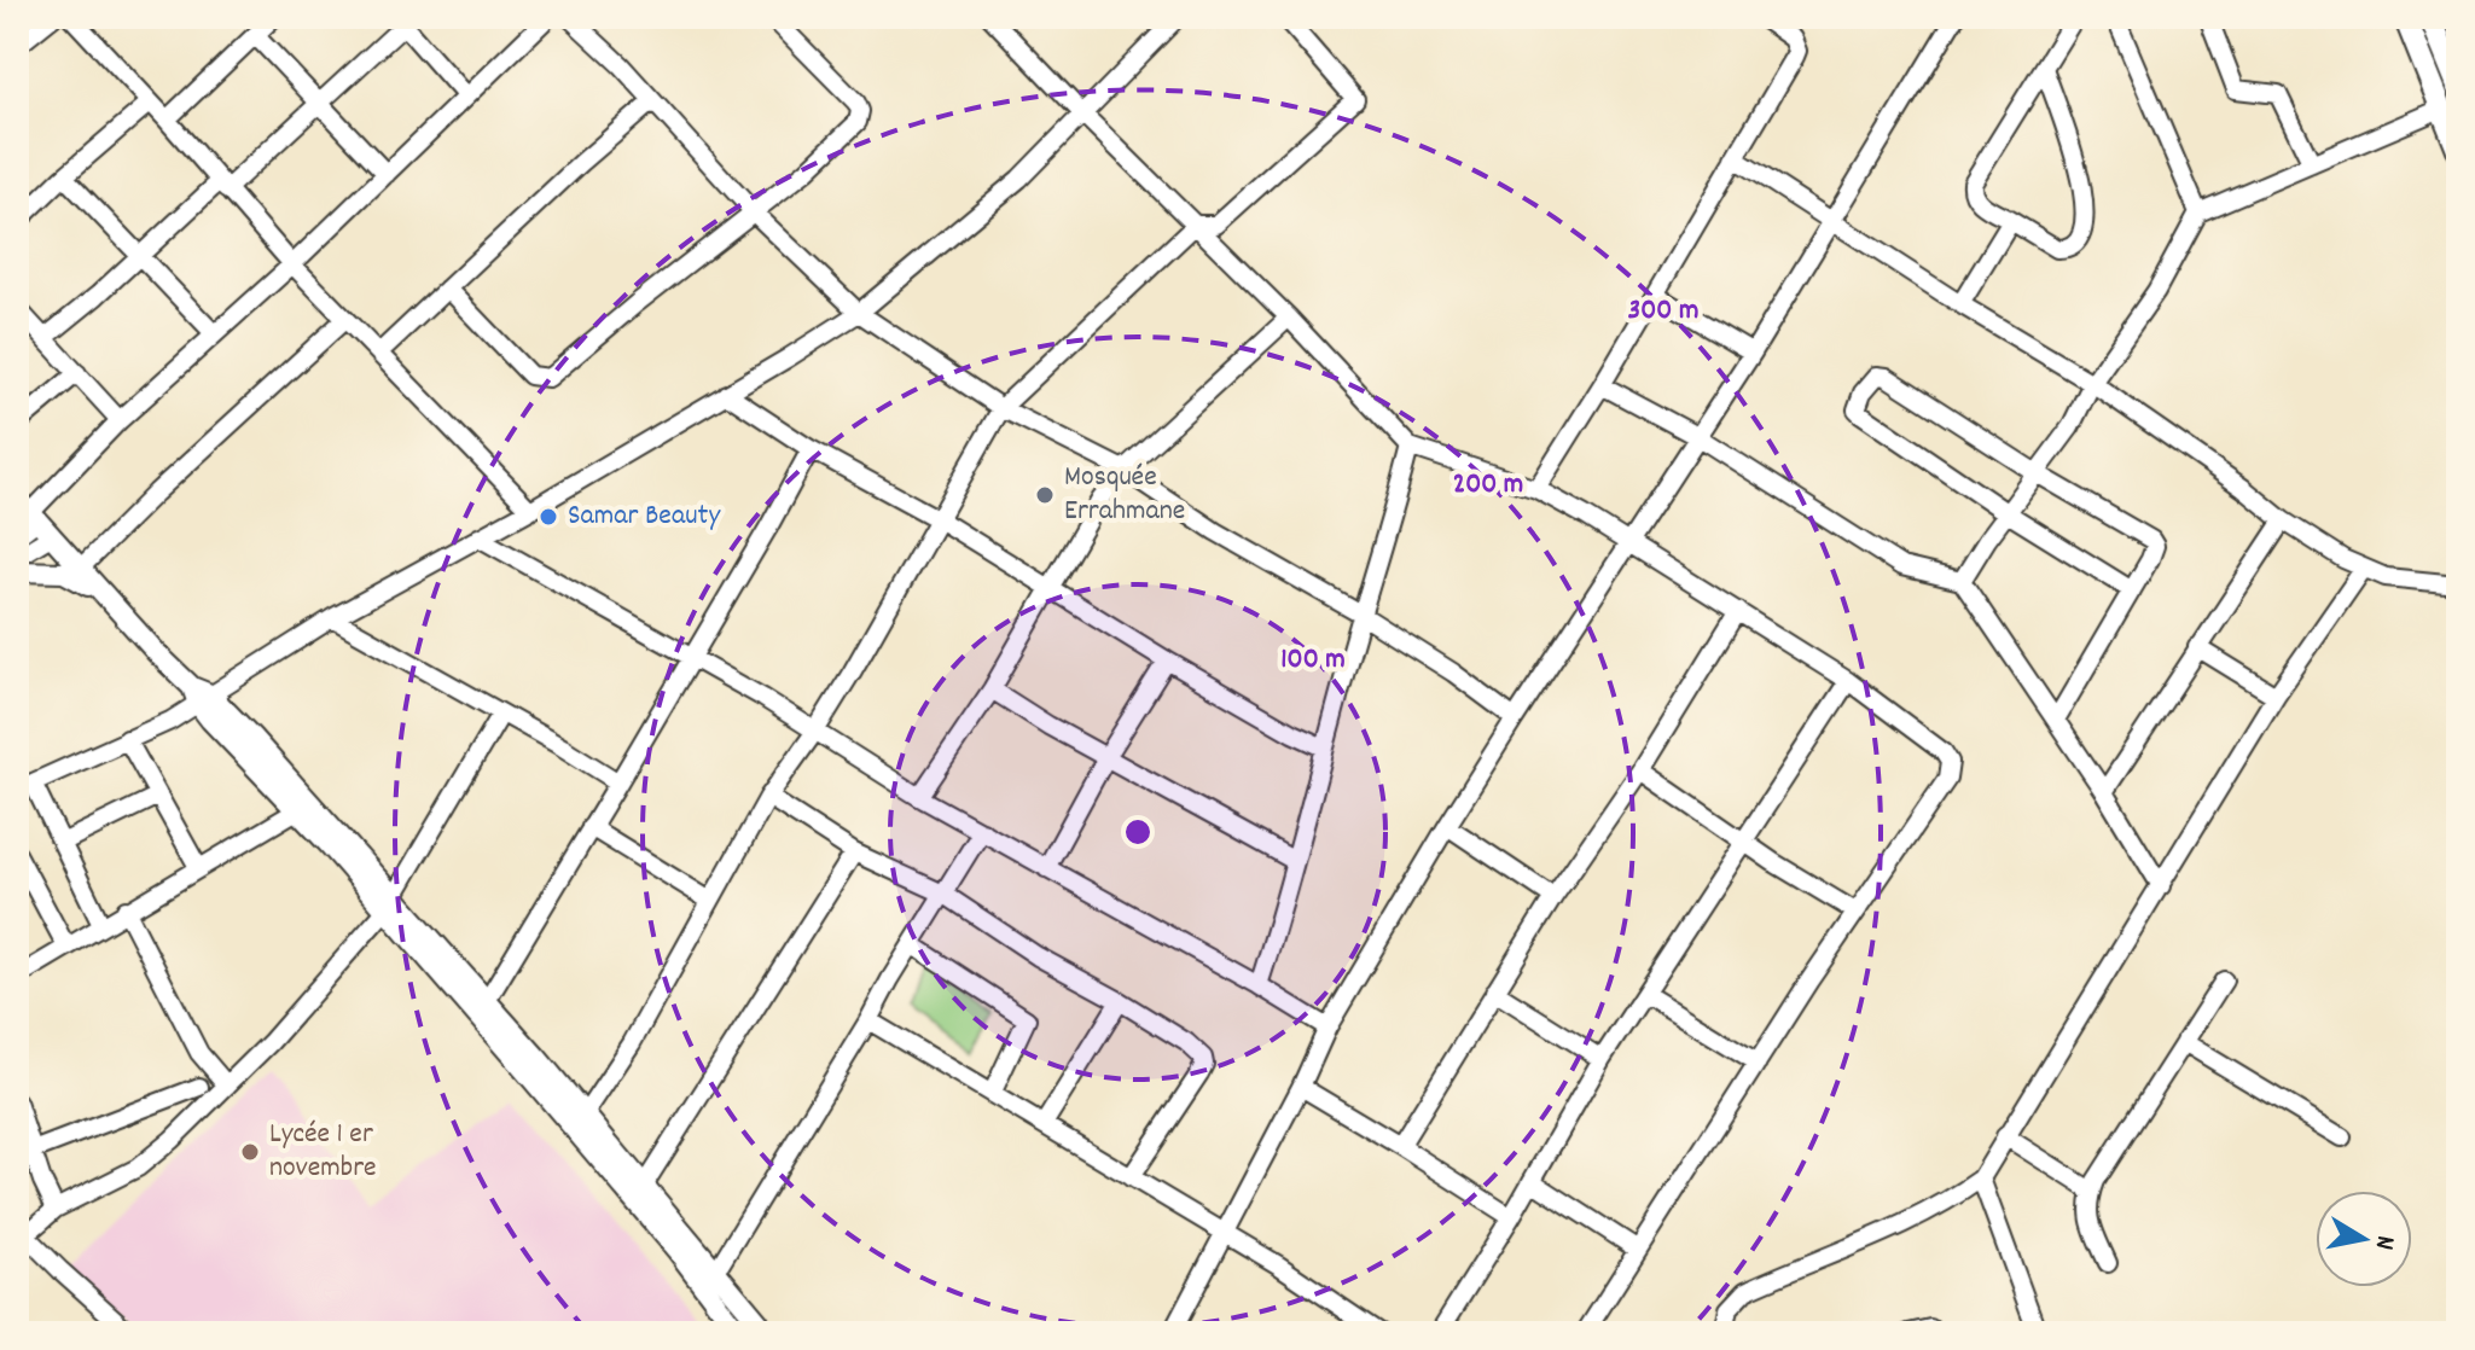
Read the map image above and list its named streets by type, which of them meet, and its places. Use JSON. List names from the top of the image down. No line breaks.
{"places":["Mosquée Errahmane","Samar Beauty","Lycée 1 er novembre"],"north":"right","rings":["300 m","200 m","100 m"]}
